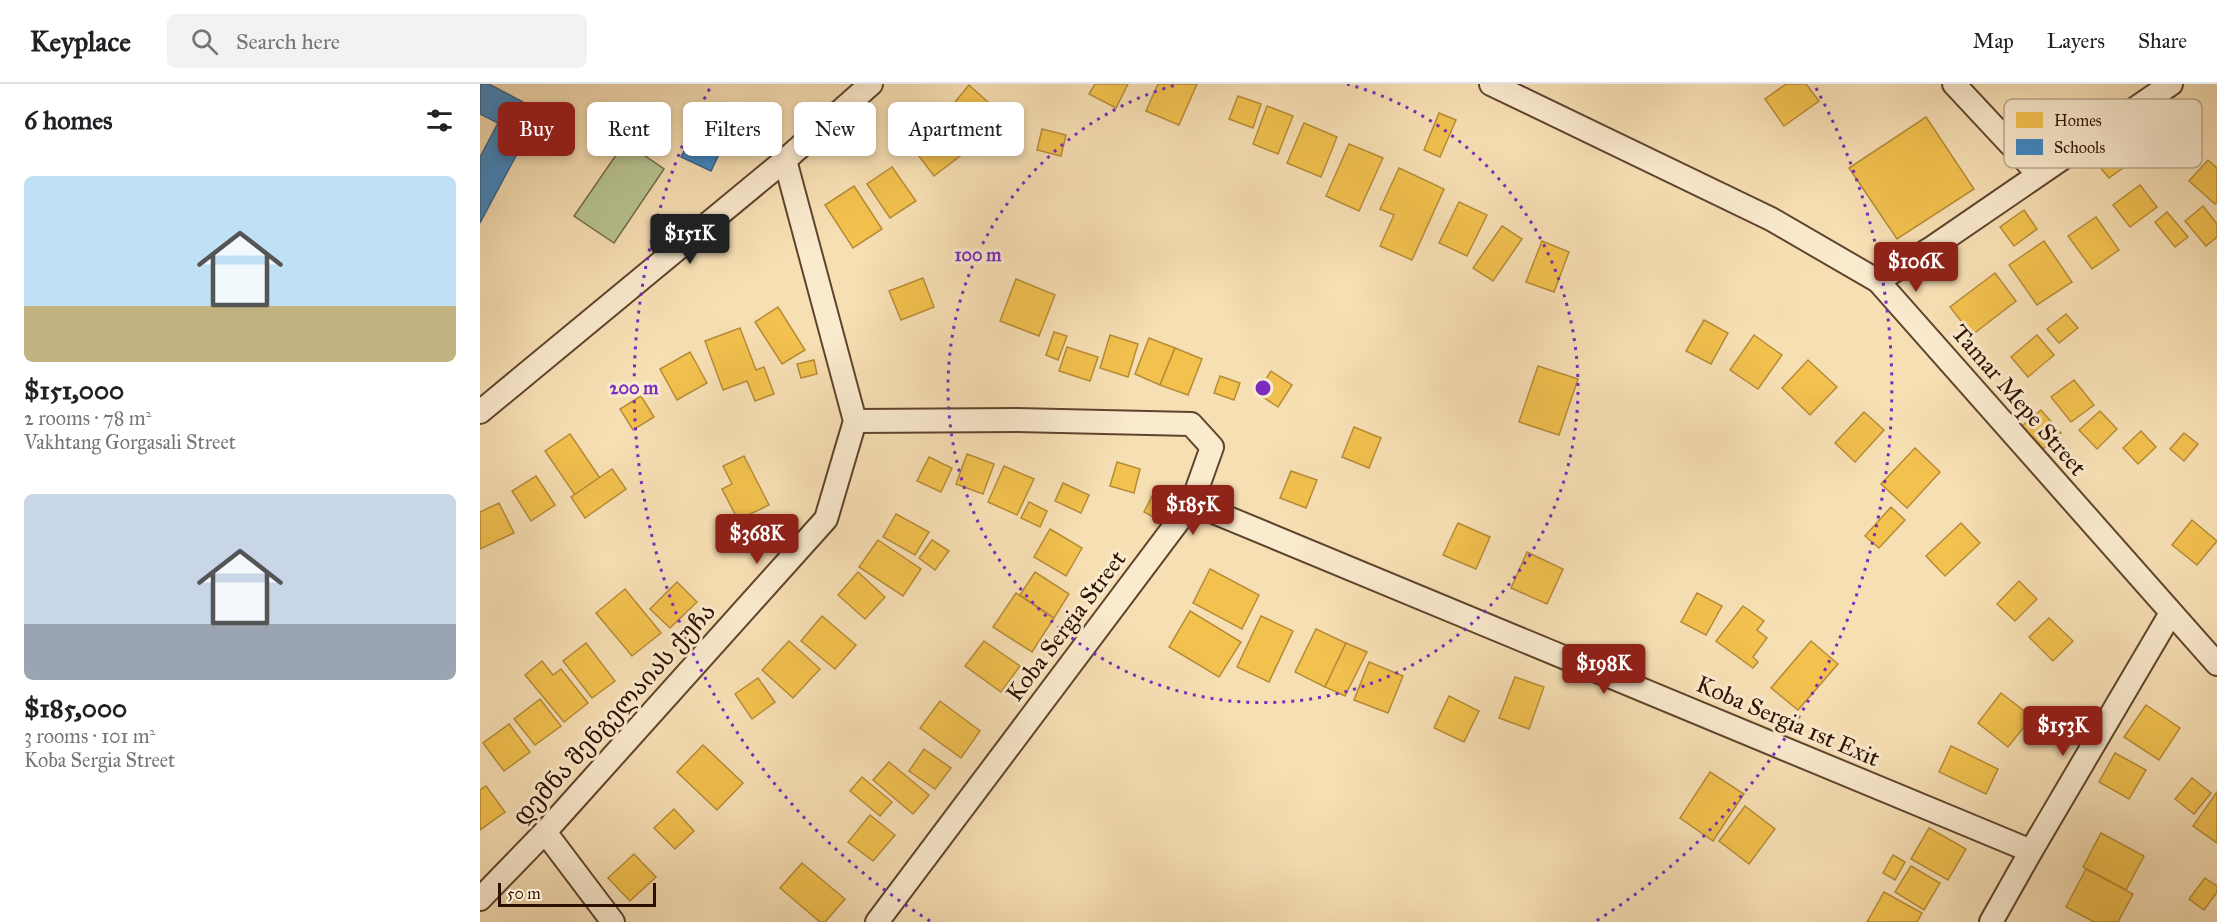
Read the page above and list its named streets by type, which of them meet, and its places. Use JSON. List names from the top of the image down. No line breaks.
{"streets":{"street":["Tamar Mepe Street","Koba Sergia Street","დემნა შენგელაიას ქუჩა","Koba Sergia 1st Exit"]},"crossings":[["Koba Sergia Street","დემნა შენგელაიას ქუჩა"],["Koba Sergia Street","Koba Sergia 1st Exit"]],"legend":["Homes","Schools"],"scale_bar":"50 m","page":{"header":"Keyplace","search":"Search here","nav":["Map","Layers","Share"],"heading":"6 homes","chip":["Buy","Rent","Filters","New","Apartment"],"list":[{"name":"$151,000","note":"2 rooms · 78 m² · Vakhtang Gorgasali Street"},{"name":"$185,000","note":"3 rooms · 101 m² · Koba Sergia Street"}],"price":["$151K","$106K","$185K","$368K","$198K","$153K"],"scale":"50 m"},"rings":["100 m","200 m"]}
